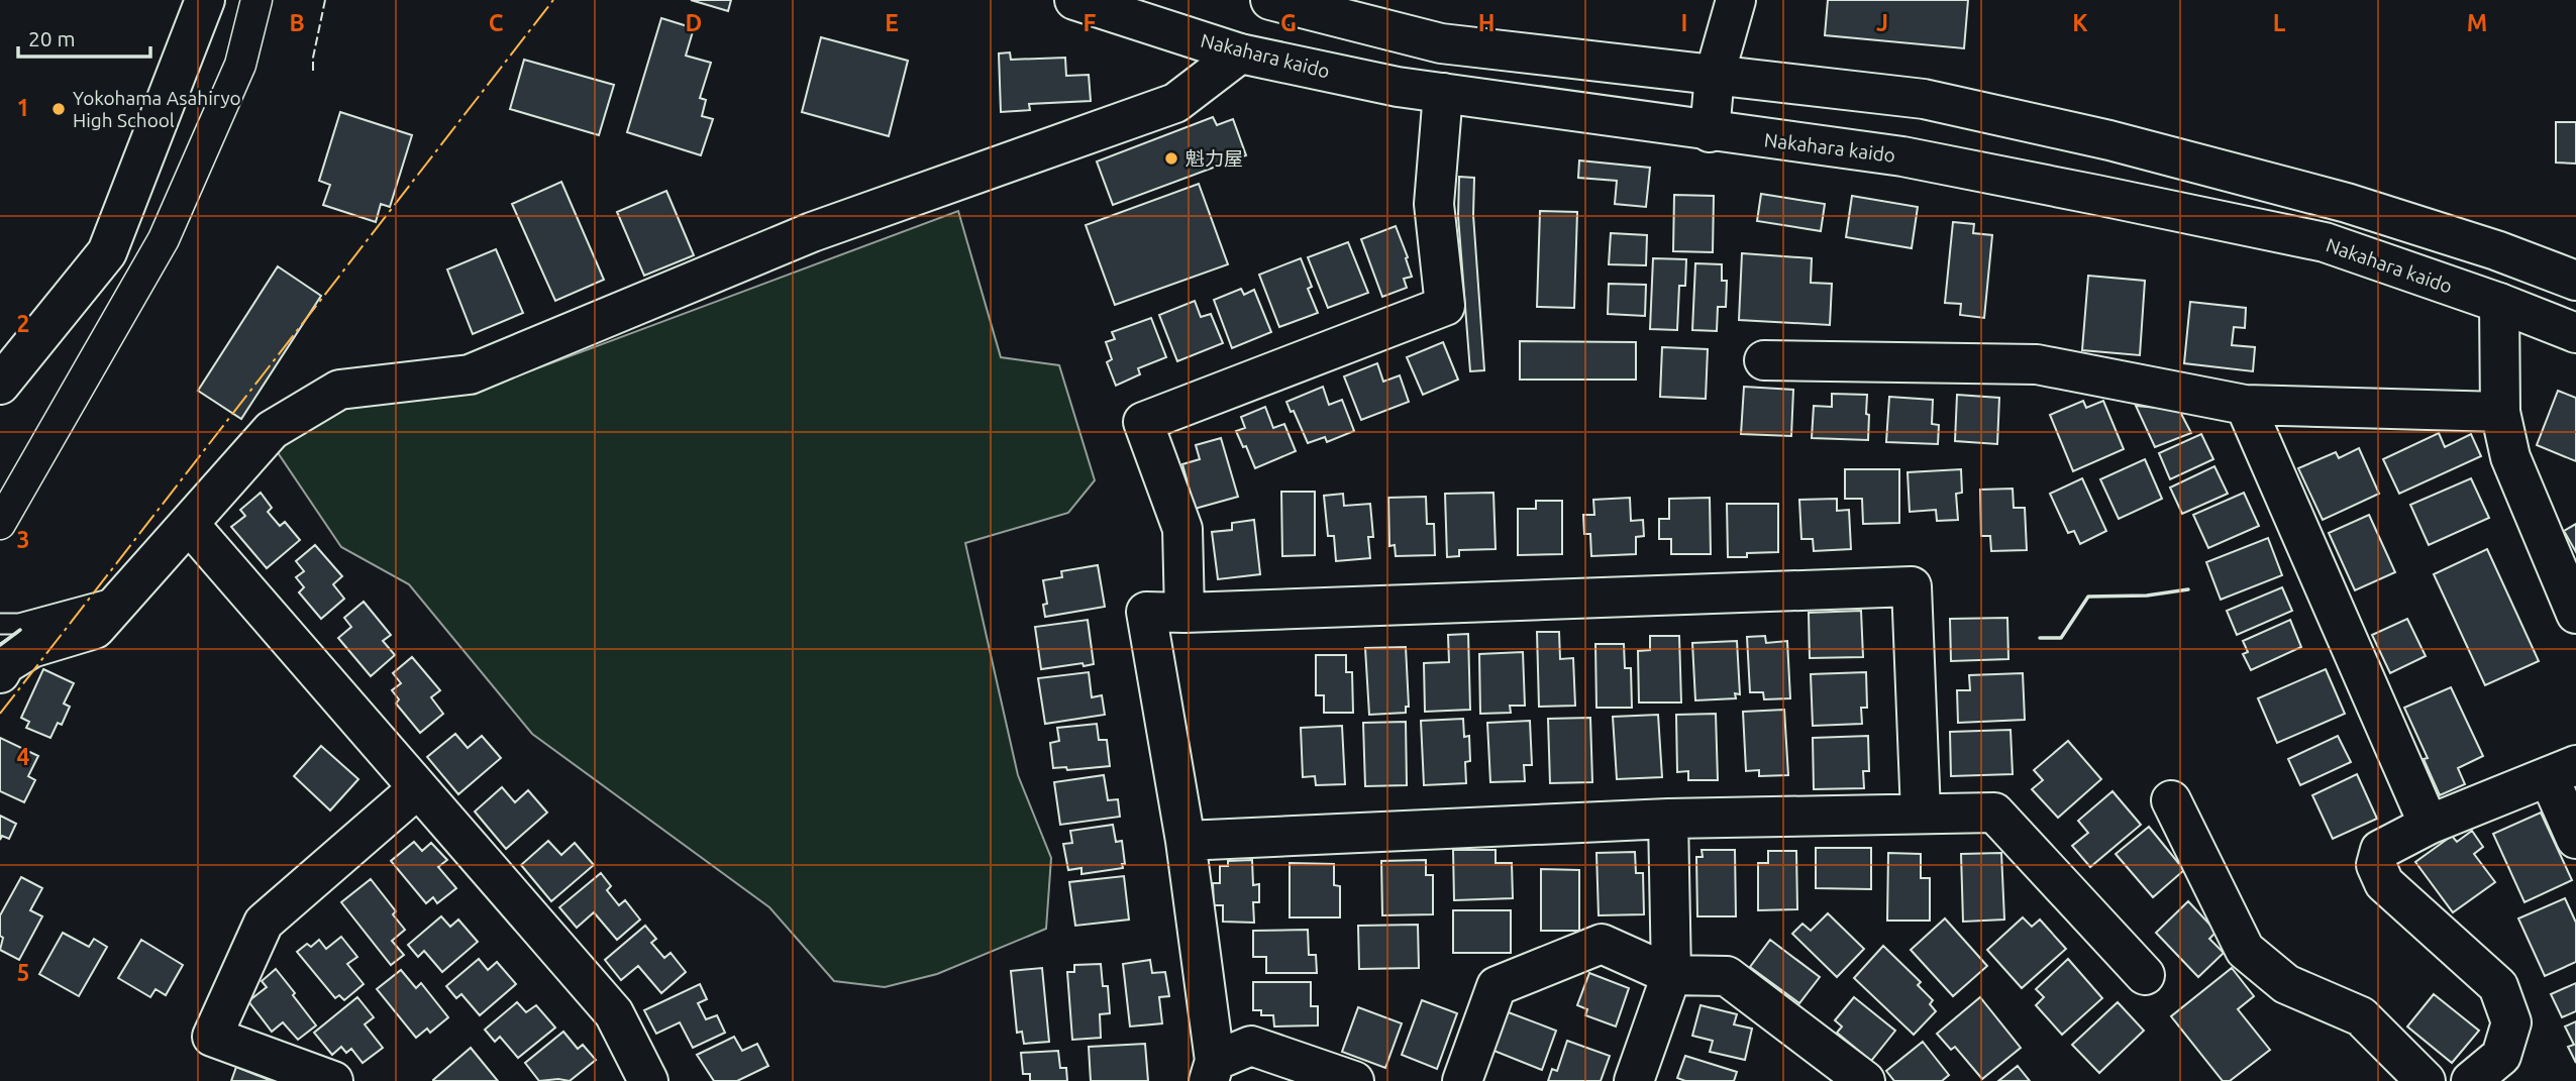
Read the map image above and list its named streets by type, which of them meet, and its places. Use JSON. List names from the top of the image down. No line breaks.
{"streets":{"street":["Nakahara kaido"]},"places":["Yokohama Asahiryo High School","魁力屋"],"scale_bar":"20 m","grid":{"columns":["B","C","D","E","F","G","H","I","J","K","L","M"],"rows":["1","2","3","4","5"]}}
